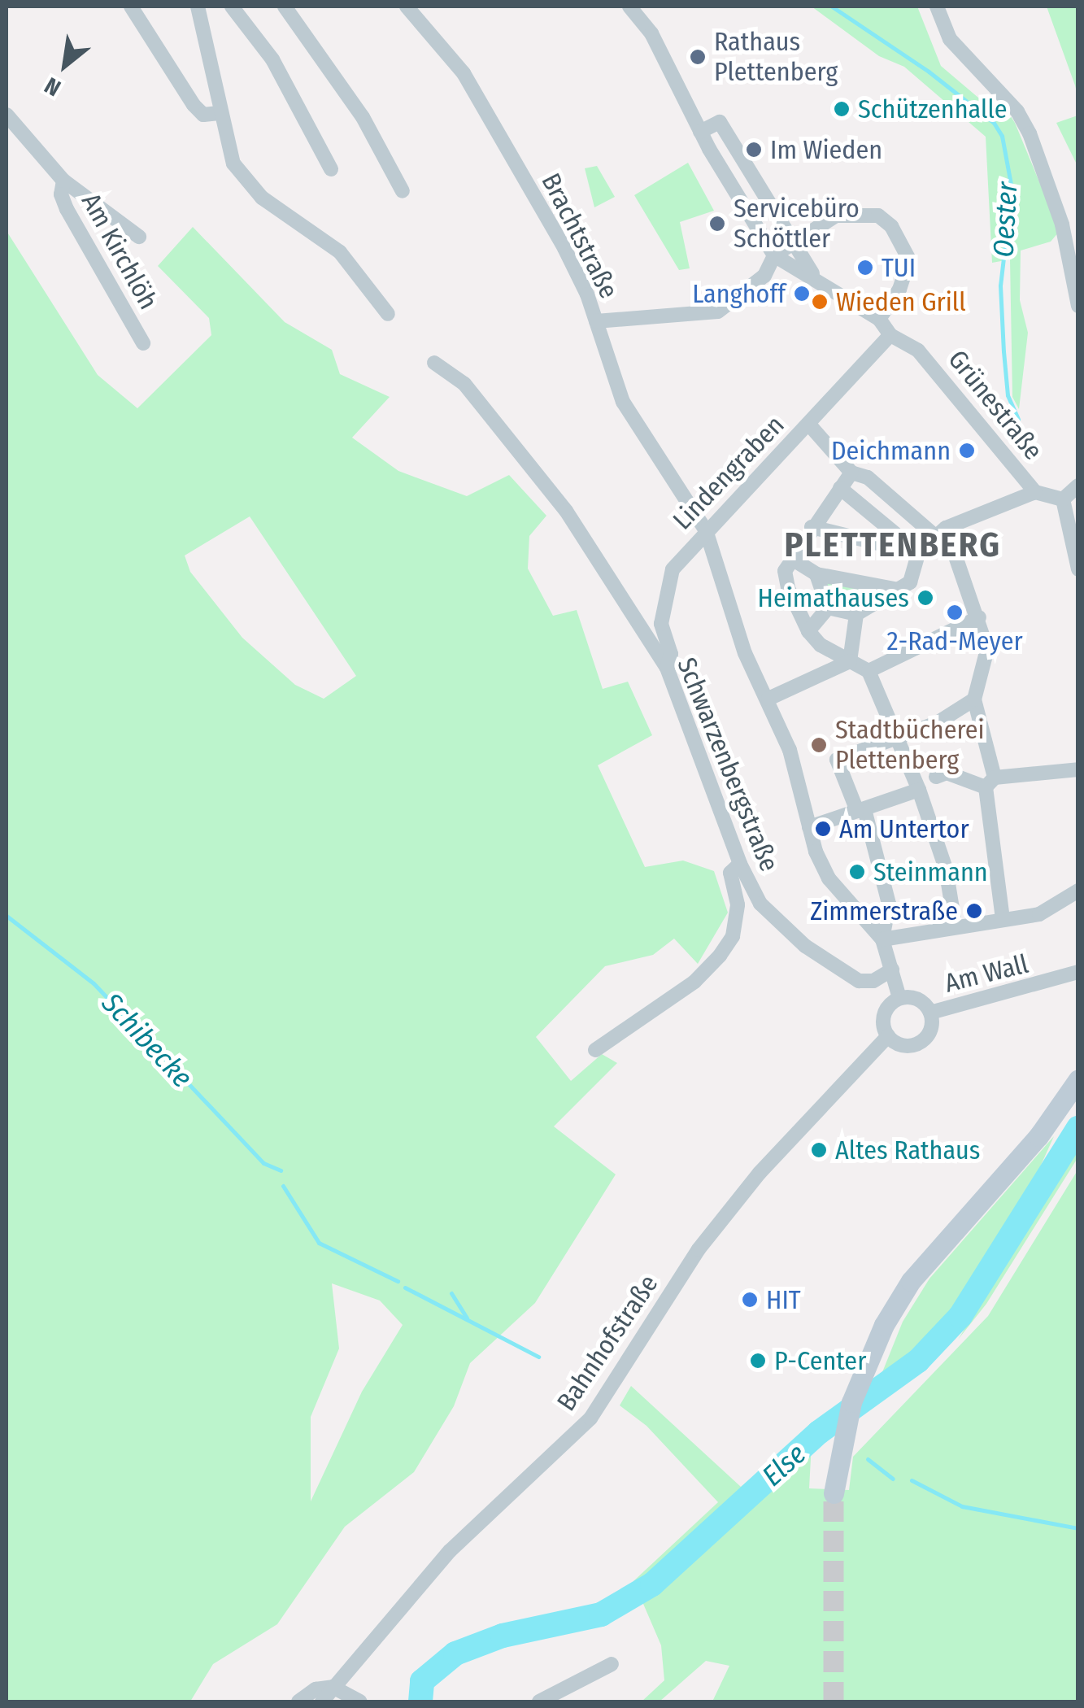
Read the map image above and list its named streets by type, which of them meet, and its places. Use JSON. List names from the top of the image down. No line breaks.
{"streets":{"street":["Brachtstraße","Am Kirchlöh","Grünestraße","Lindengraben","Schwarzenbergstraße","Am Wall","Bahnhofstraße"]},"crossings":[["Brachtstraße","Grünestraße"],["Grünestraße","Lindengraben"],["Lindengraben","Schwarzenbergstraße"],["Am Wall","Bahnhofstraße"]],"districts":["PLETTENBERG"],"water":["Oester","Schibecke","Else"],"places":["Rathaus Plettenberg","Schützenhalle","Im Wieden","Servicebüro Schöttler","TUI","Langhoff","Wieden Grill","Deichmann","Heimathauses","2-Rad-Meyer","Stadtbücherei Plettenberg","Am Untertor","Steinmann","Zimmerstraße","Altes Rathaus","HIT","P-Center"],"north":"bottom left"}
